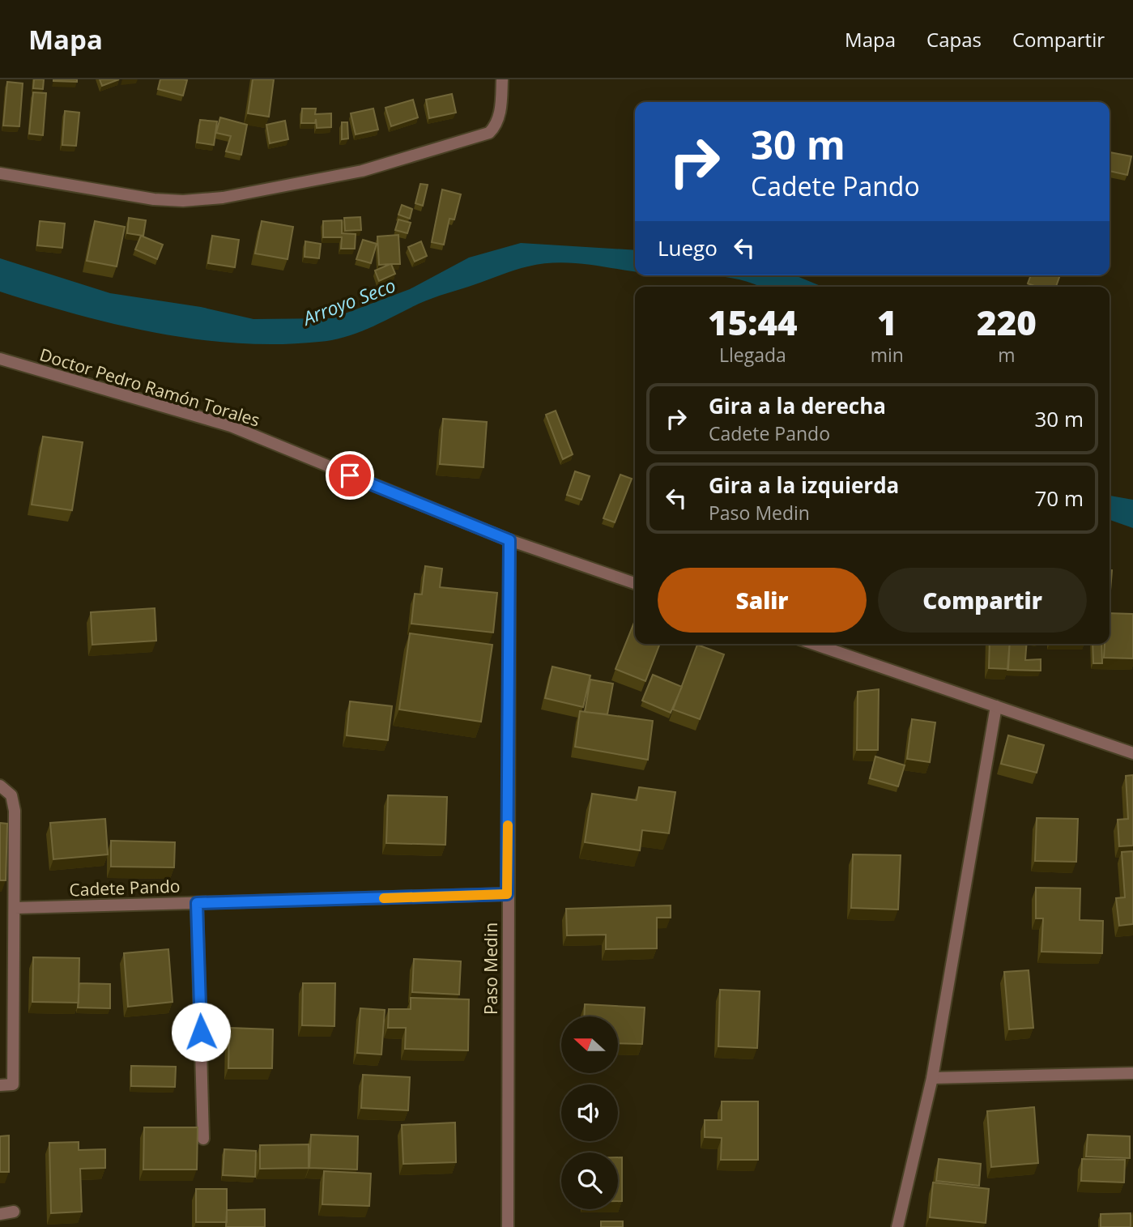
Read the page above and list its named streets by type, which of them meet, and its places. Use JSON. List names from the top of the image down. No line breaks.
{"streets":{"street":["Doctor Pedro Ramón Torales","Cadete Pando","Paso Medin"]},"crossings":[["Doctor Pedro Ramón Torales","Paso Medin"],["Cadete Pando","Paso Medin"]],"water":["Arroyo Seco"],"north":"left","page":{"header":"Mapa","nav":["Mapa","Capas","Compartir"],"turn":["30 m","Cadete Pando"],"then":"Luego","eta":["15:44","Llegada","1","min","220","m"],"list":[{"name":"Gira a la derecha","note":"Cadete Pando","value":"30 m"},{"name":"Gira a la izquierda","note":"Paso Medin","value":"70 m"}],"buttons":["Salir","Compartir"]}}
